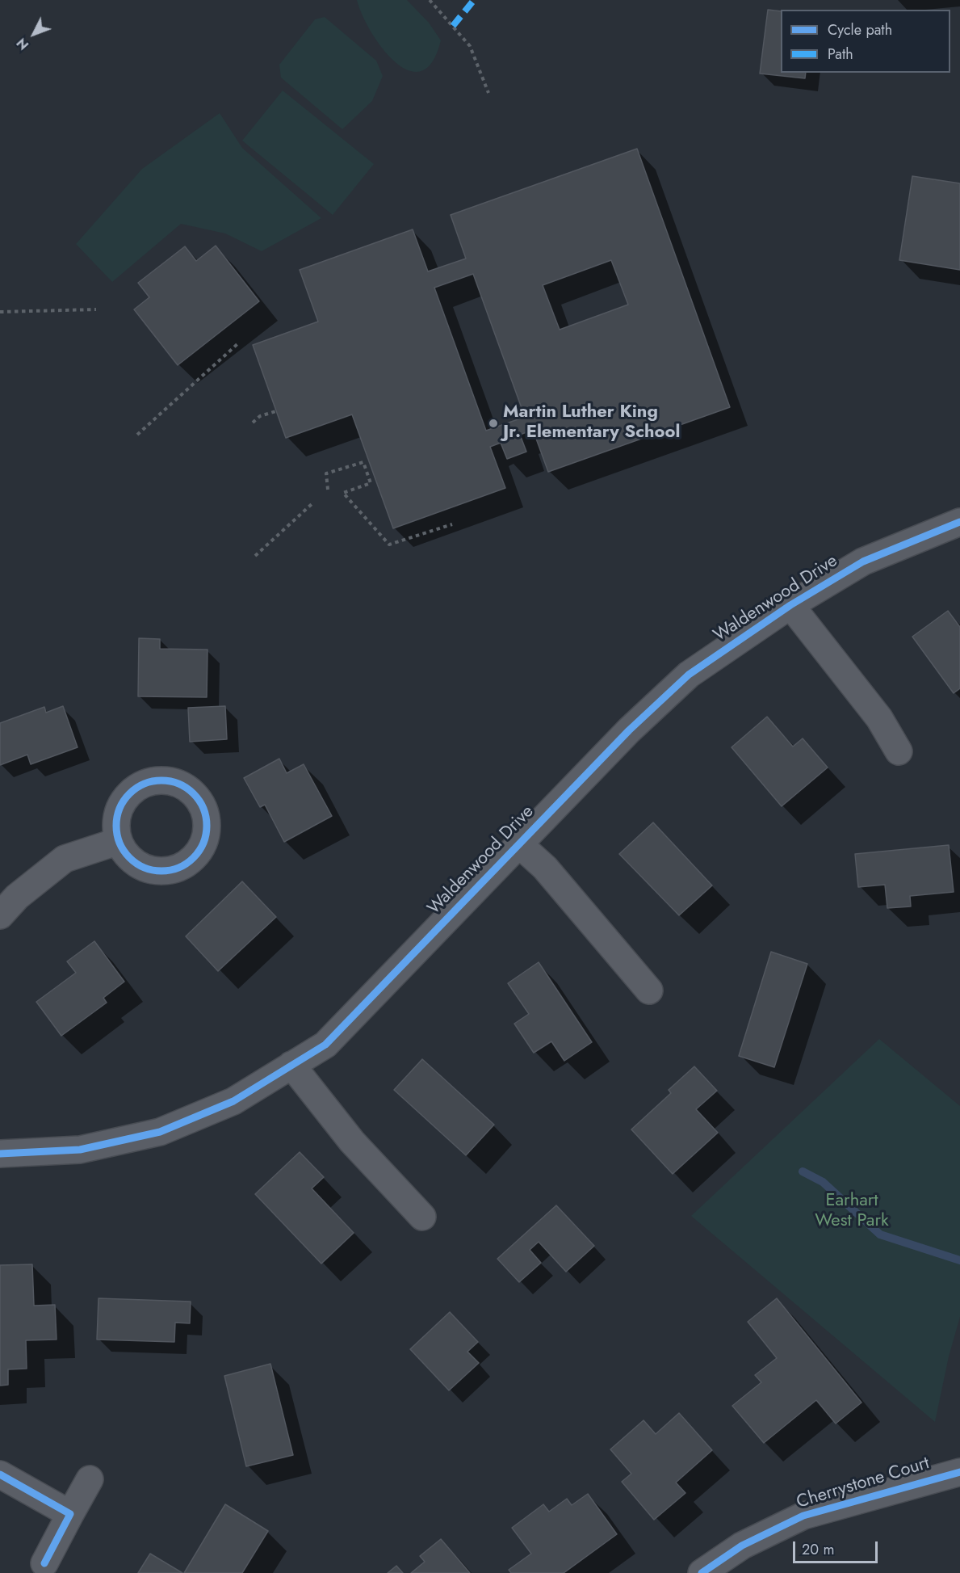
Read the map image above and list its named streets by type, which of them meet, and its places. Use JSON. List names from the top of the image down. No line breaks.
{"streets":{"street":["Waldenwood Drive","Cherrystone Court"]},"parks":["Earhart West Park"],"places":["Martin Luther King Jr. Elementary School"],"legend":["Cycle path","Path"],"scale_bar":"20 m","north":"bottom left"}
